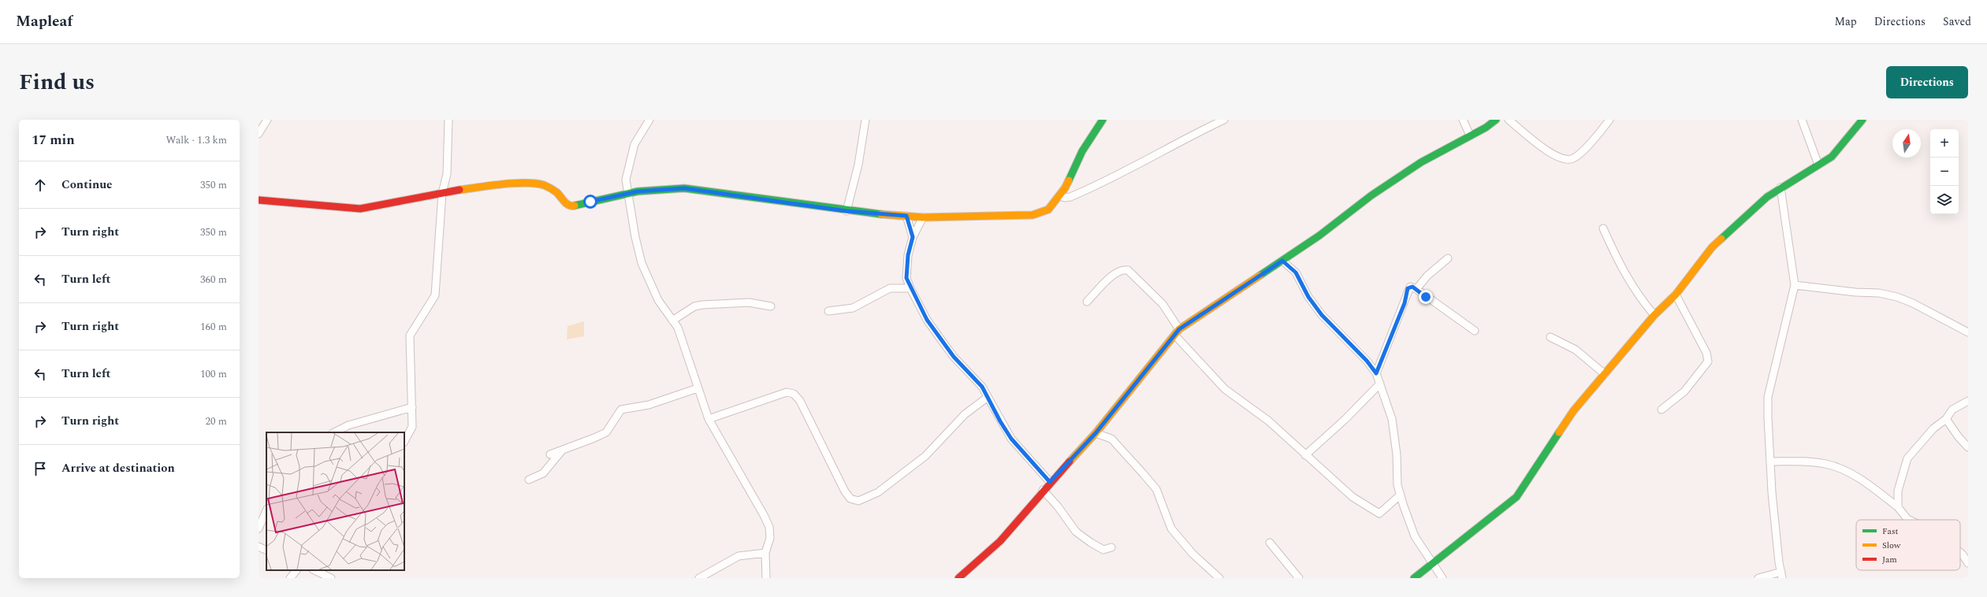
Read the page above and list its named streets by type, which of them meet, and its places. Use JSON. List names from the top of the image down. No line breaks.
{"legend":["Fast","Slow","Jam"],"north":"top","page":{"header":"Mapleaf","nav":["Map","Directions","Saved"],"title":"Find us","buttons":"Directions","heading":["17 min","Walk · 1.3 km"],"map_buttons":["+","−"],"list":[["Continue","350 m"],["Turn right","350 m"],["Turn left","360 m"],["Turn right","160 m"],["Turn left","100 m"],["Turn right","20 m"],"Arrive at destination"]}}
